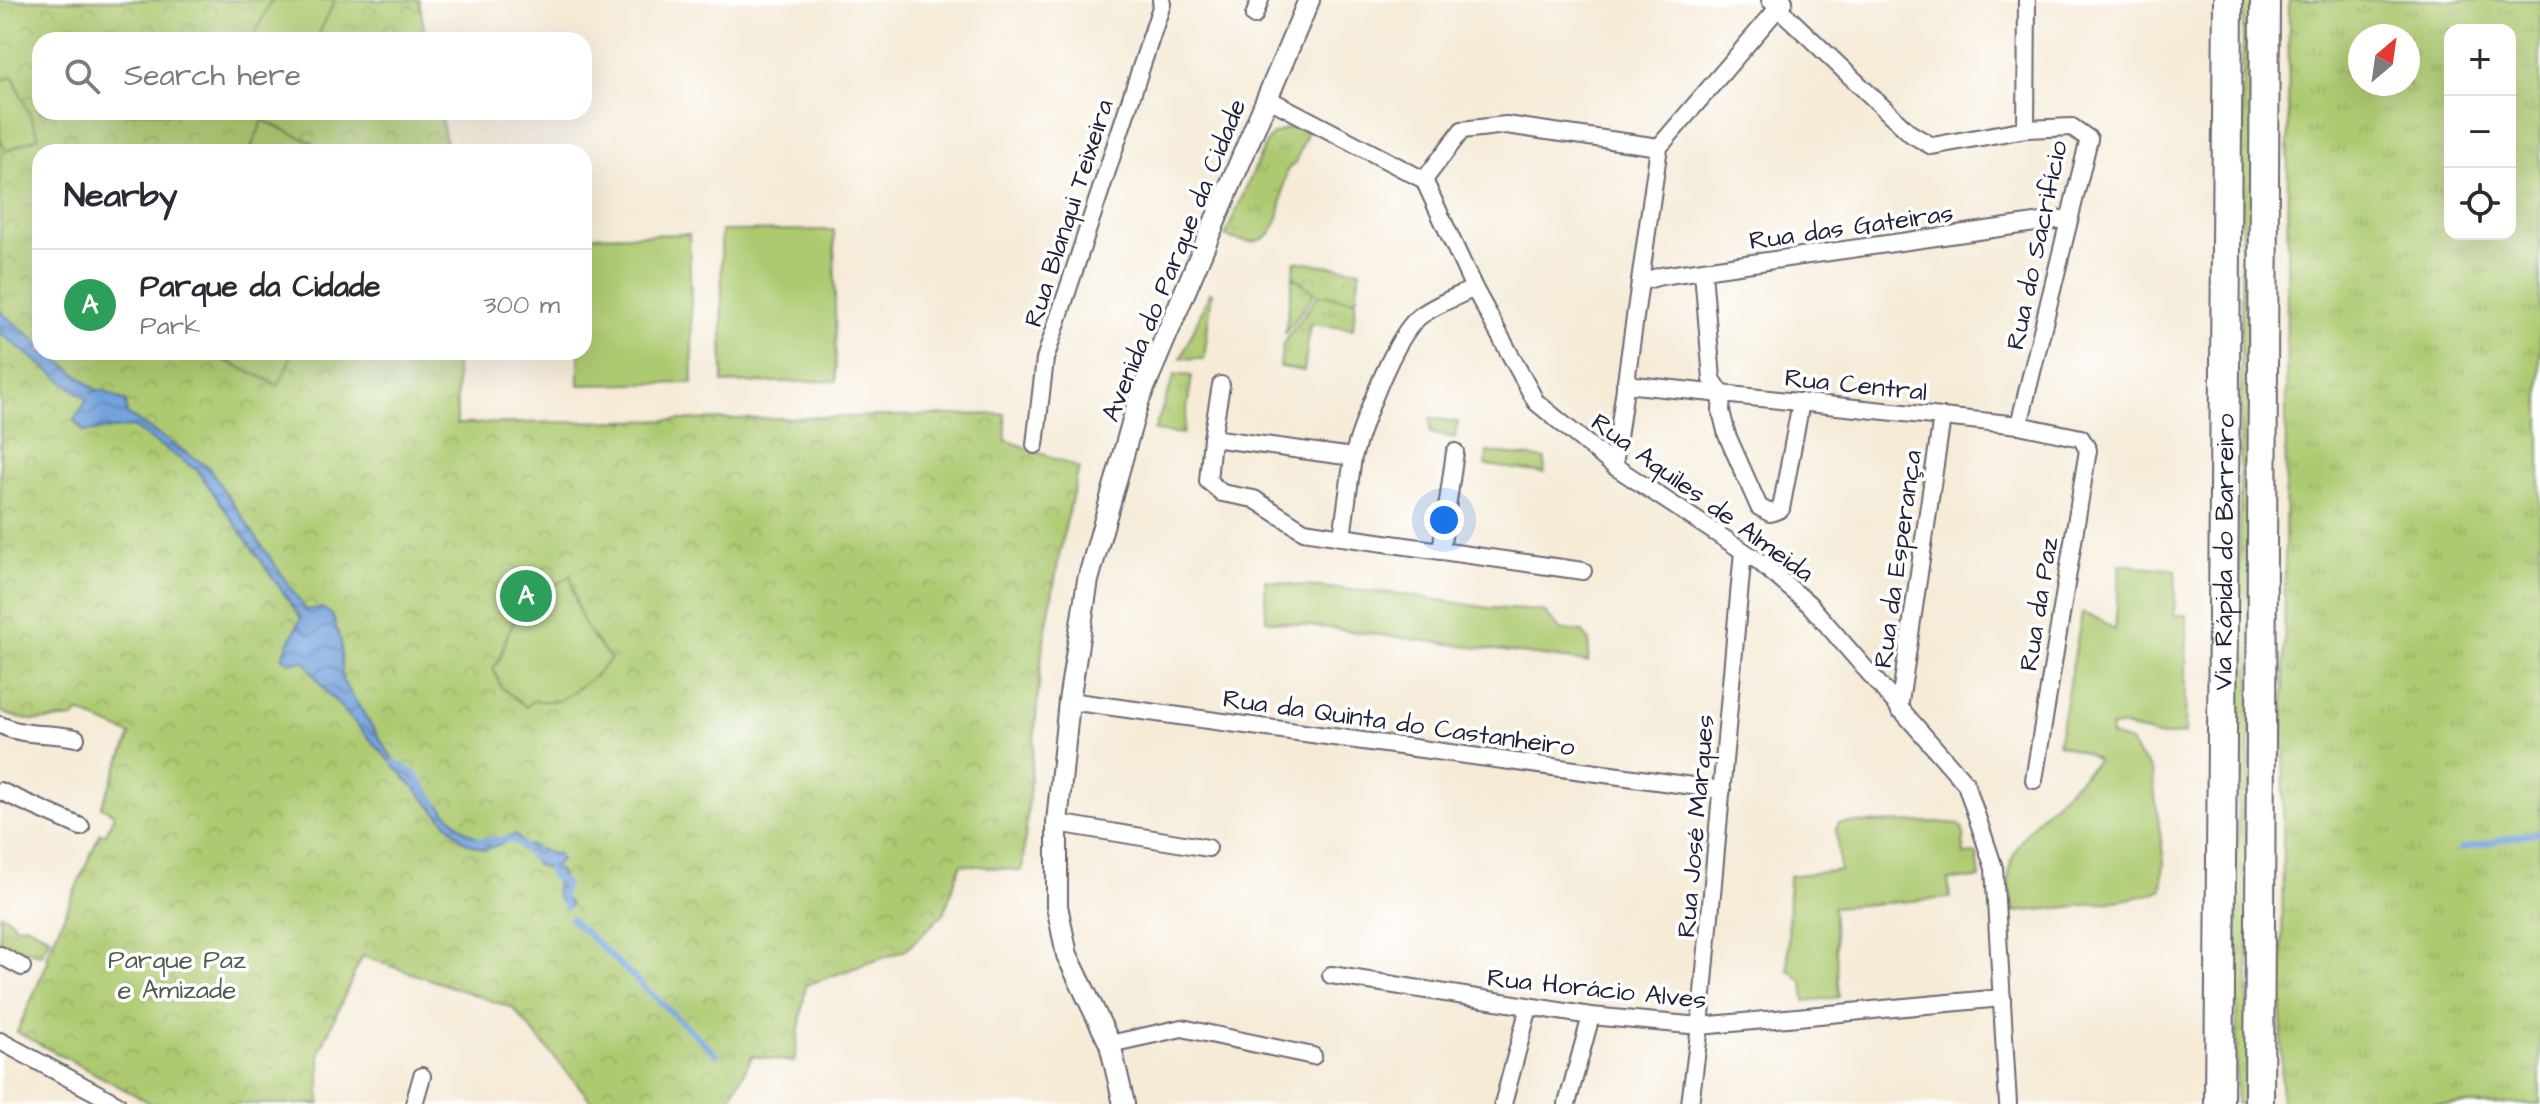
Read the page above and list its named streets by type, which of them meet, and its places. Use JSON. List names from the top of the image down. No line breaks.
{"streets":{"highway":["Via Rápida do Barreiro"],"street":["Rua Blanqui Teixeira","Rua das Gateiras","Rua do Sacrifício","Avenida do Parque da Cidade","Rua Central","Rua Aquiles de Almeida","Rua da Esperança","Rua da Paz","Rua da Quinta do Castanheiro","Rua José Marques","Rua Horácio Alves"]},"crossings":[["Rua das Gateiras","Rua do Sacrifício"],["Rua do Sacrifício","Rua Central"],["Avenida do Parque da Cidade","Rua da Quinta do Castanheiro"],["Rua Central","Rua da Esperança"],["Rua Central","Rua da Paz"],["Rua Aquiles de Almeida","Rua da Esperança"],["Rua Aquiles de Almeida","Rua José Marques"],["Rua Aquiles de Almeida","Rua Horácio Alves"],["Rua da Quinta do Castanheiro","Rua José Marques"],["Rua José Marques","Rua Horácio Alves"]],"parks":["Parque Paz e Amizade"],"north":"top right","page":{"map_buttons":["+","−"],"search":"Search here","heading":"Nearby","list":[{"mark":"A","name":"Parque da Cidade","note":"Park","value":"300 m"}],"pins":"A"}}
